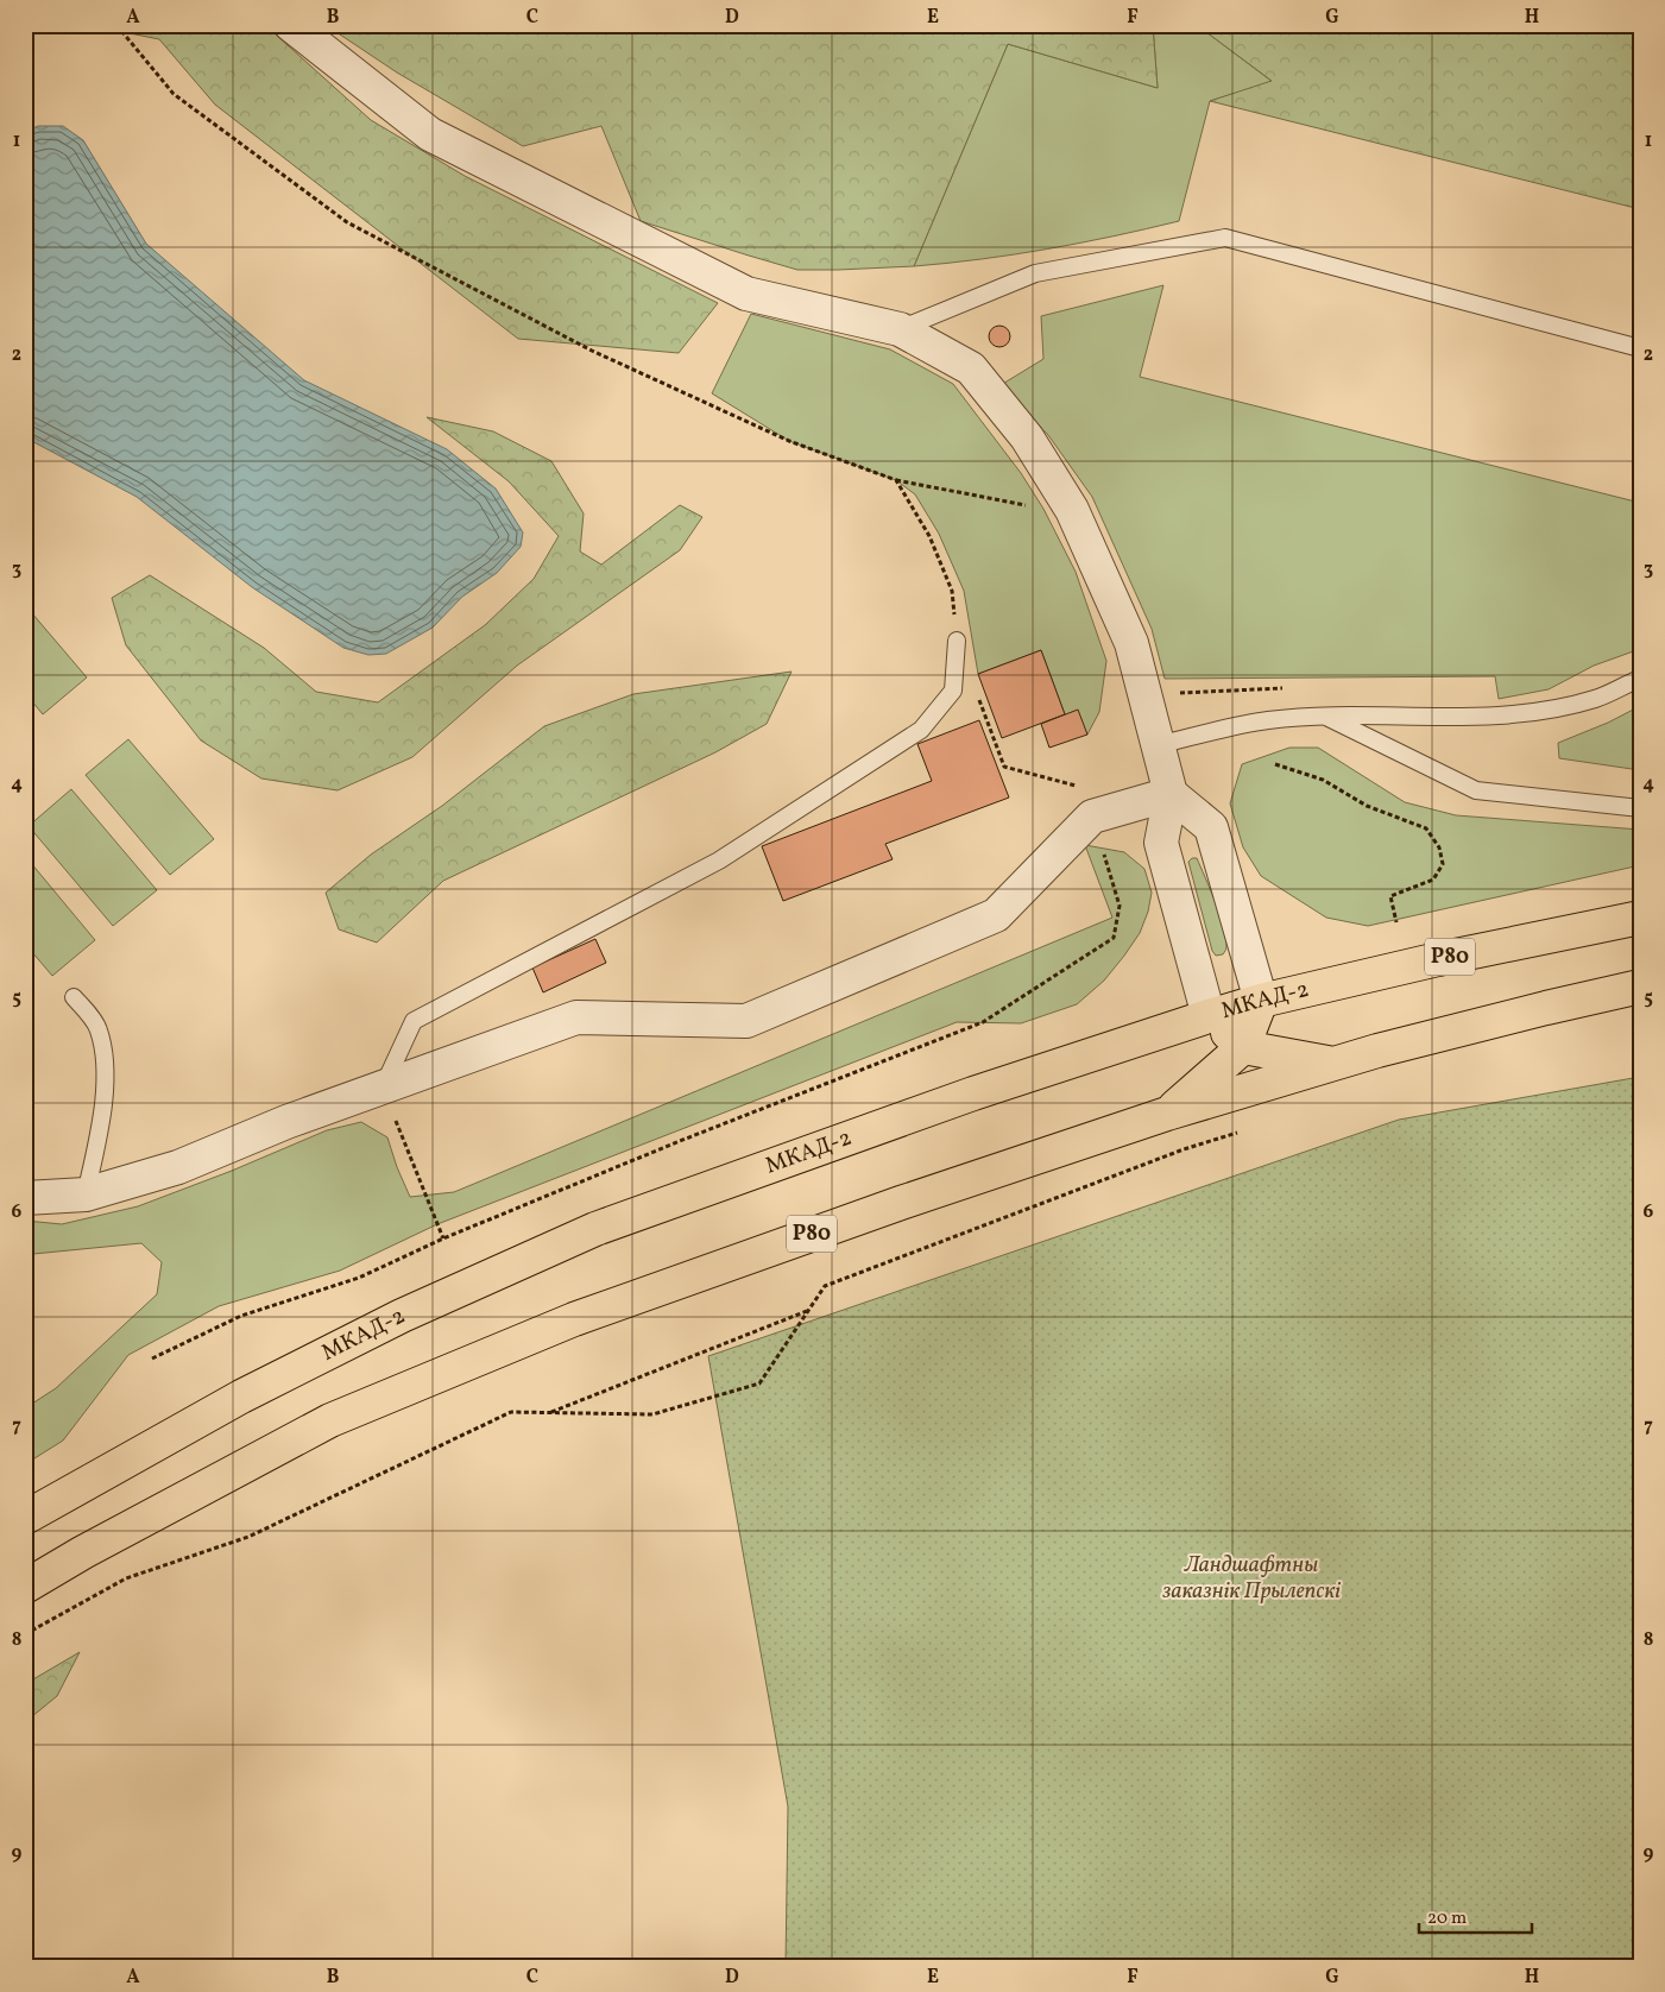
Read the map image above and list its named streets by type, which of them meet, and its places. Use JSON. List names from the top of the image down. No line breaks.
{"streets":{"highway":["Р80","МКАД-2"]},"parks":["Ландшафтны заказнік Прылепскі"],"scale_bar":"20 m","grid":{"columns":["A","B","C","D","E","F","G","H"],"rows":["1","2","3","4","5","6","7","8","9"]}}
